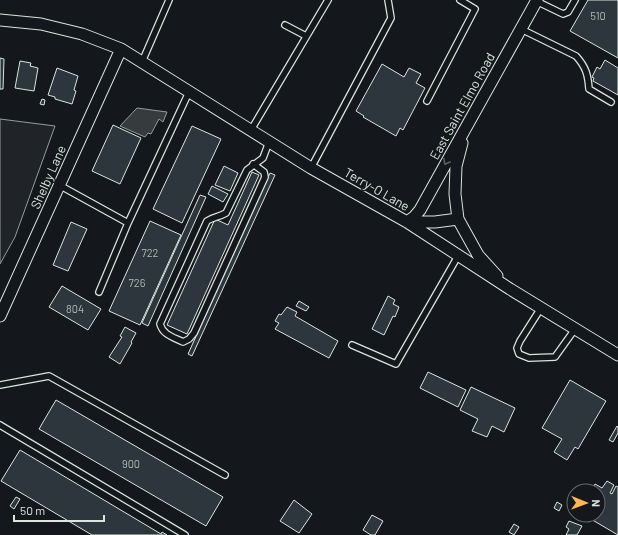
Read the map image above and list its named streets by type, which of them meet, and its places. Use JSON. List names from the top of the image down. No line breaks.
{"streets":{"street":["East Saint Elmo Road","Shelby Lane","Terry-O Lane"]},"crossings":[["East Saint Elmo Road","Terry-O Lane"],["Shelby Lane","Terry-O Lane"]],"one_way":["East Saint Elmo Road"],"house_numbers":["510","722","726","804","900"],"scale_bar":"50 m","north":"right"}
